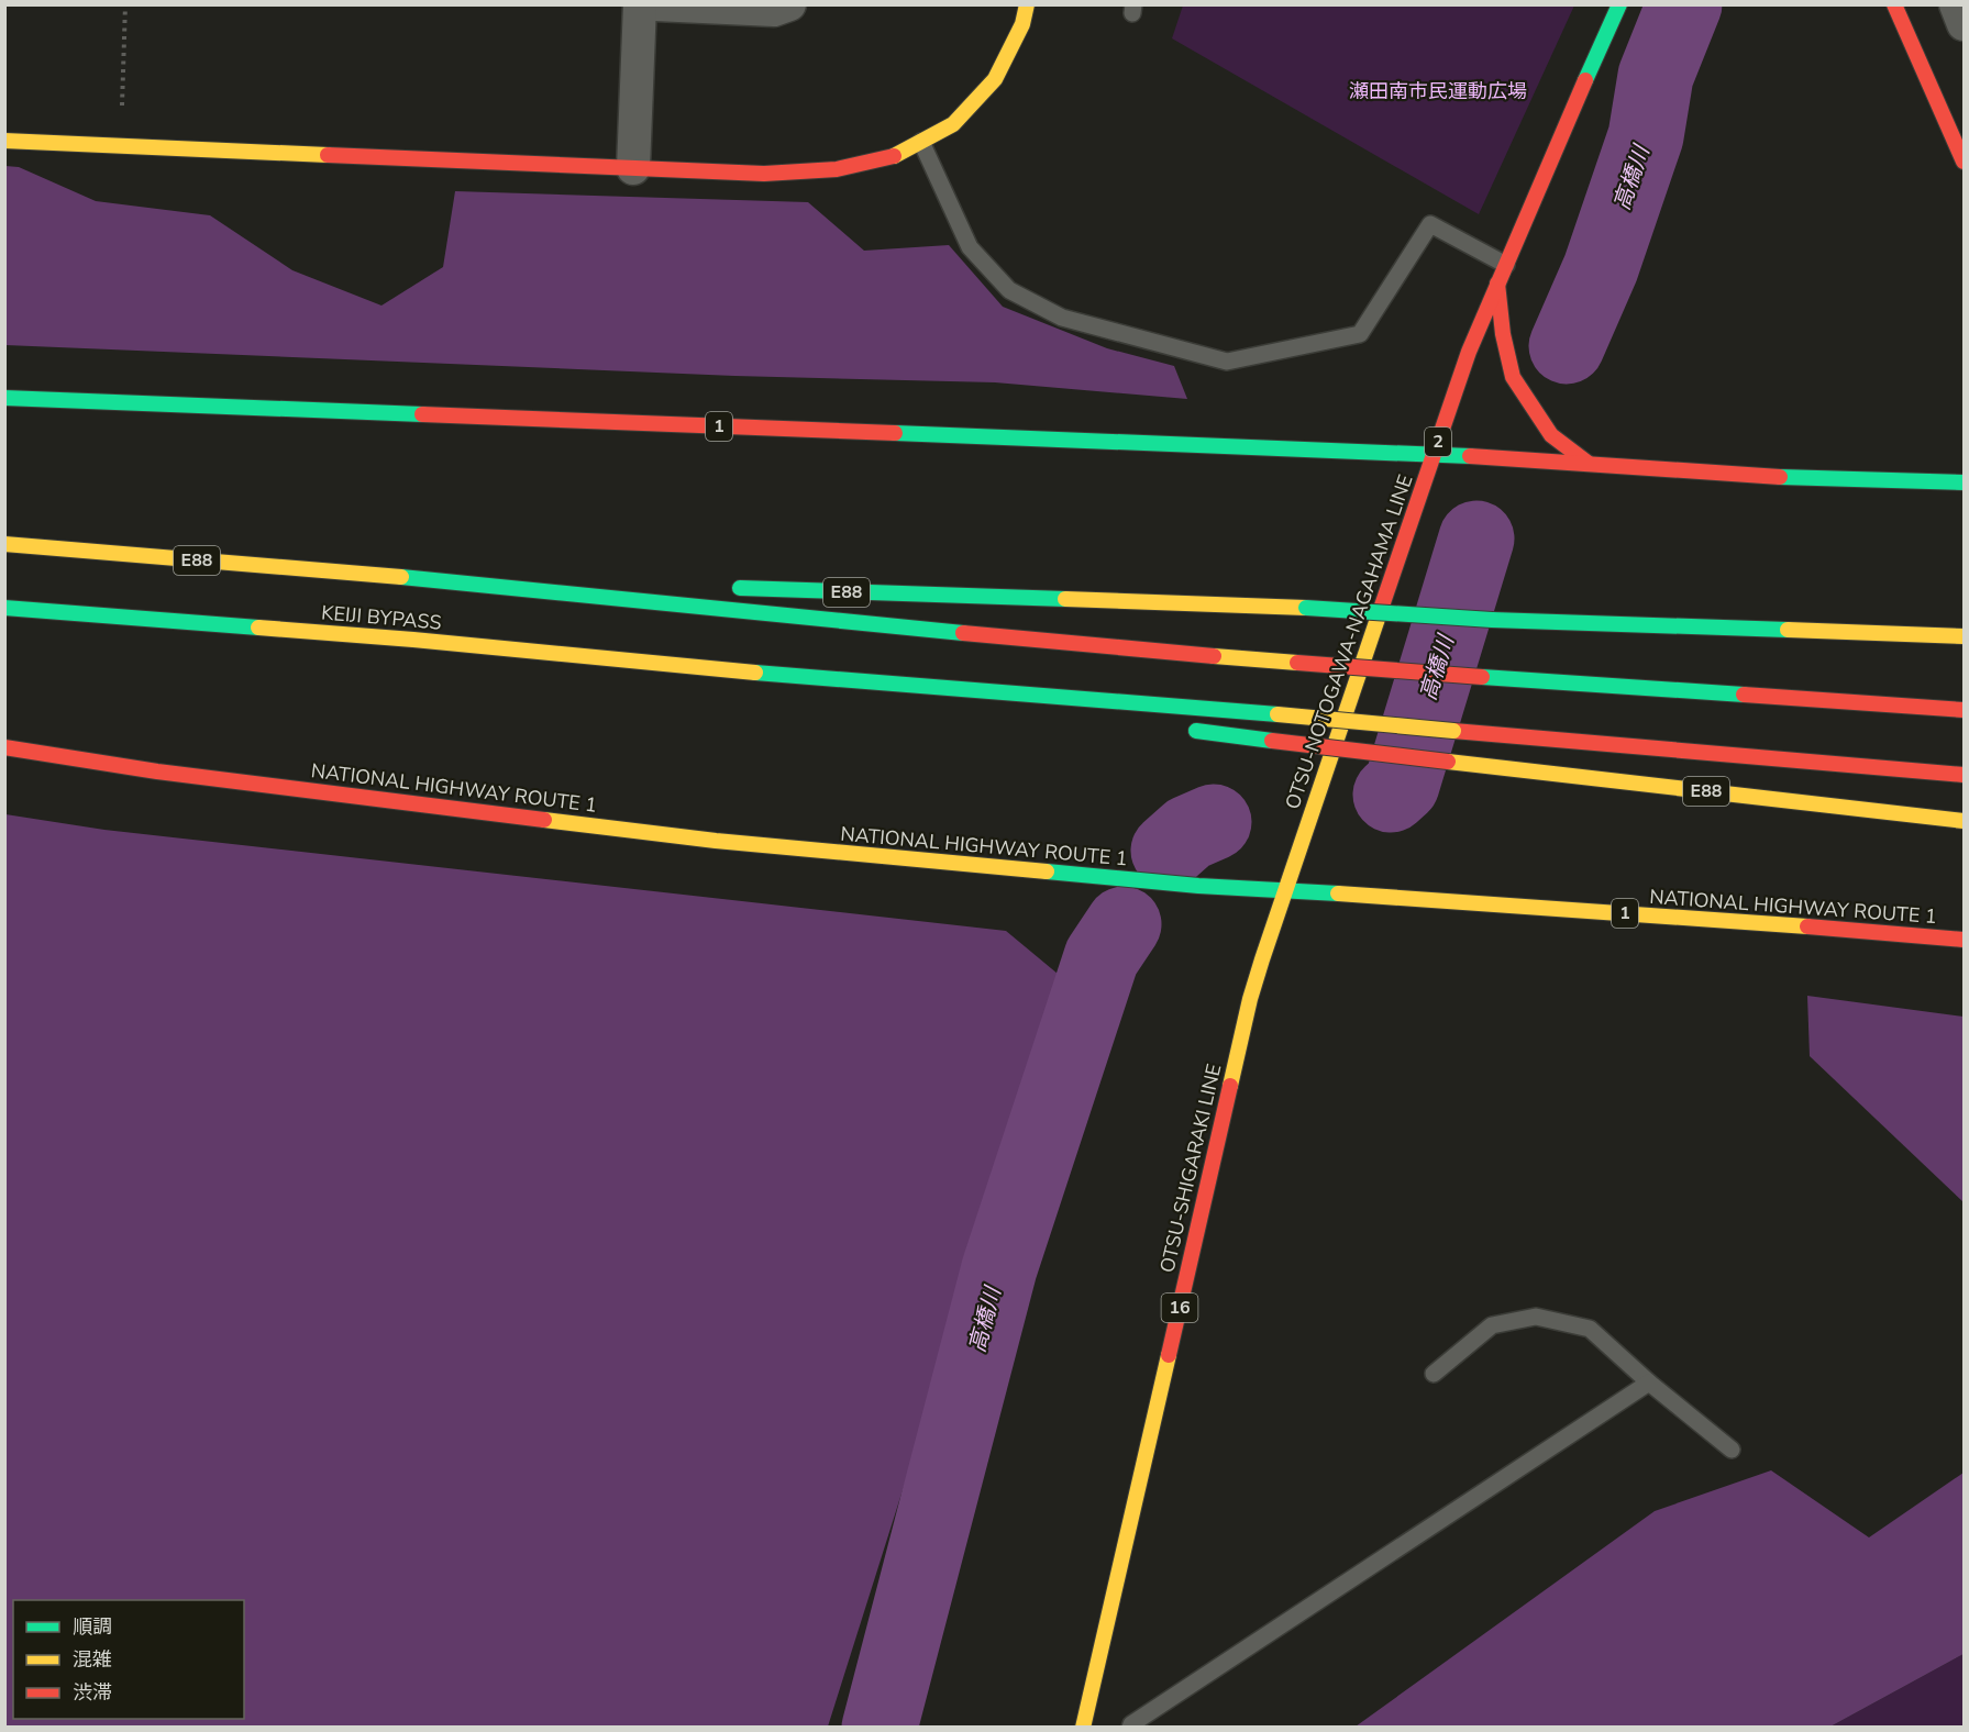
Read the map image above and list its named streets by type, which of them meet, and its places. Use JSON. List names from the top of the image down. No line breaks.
{"streets":{"main road":["1","2","E88","KEIJI BYPASS","OTSU-NOTOGAWA-NAGAHAMA LINE","NATIONAL HIGHWAY ROUTE 1","OTSU-SHIGARAKI LINE","16"]},"crossings":[["1","OTSU-NOTOGAWA-NAGAHAMA LINE"],["E88","KEIJI BYPASS"],["OTSU-NOTOGAWA-NAGAHAMA LINE","NATIONAL HIGHWAY ROUTE 1"],["OTSU-NOTOGAWA-NAGAHAMA LINE","OTSU-SHIGARAKI LINE"],["NATIONAL HIGHWAY ROUTE 1","OTSU-SHIGARAKI LINE"]],"water":["高橋川"],"parks":["瀬田南市民運動広場"],"legend":["順調","混雑","渋滞"]}
